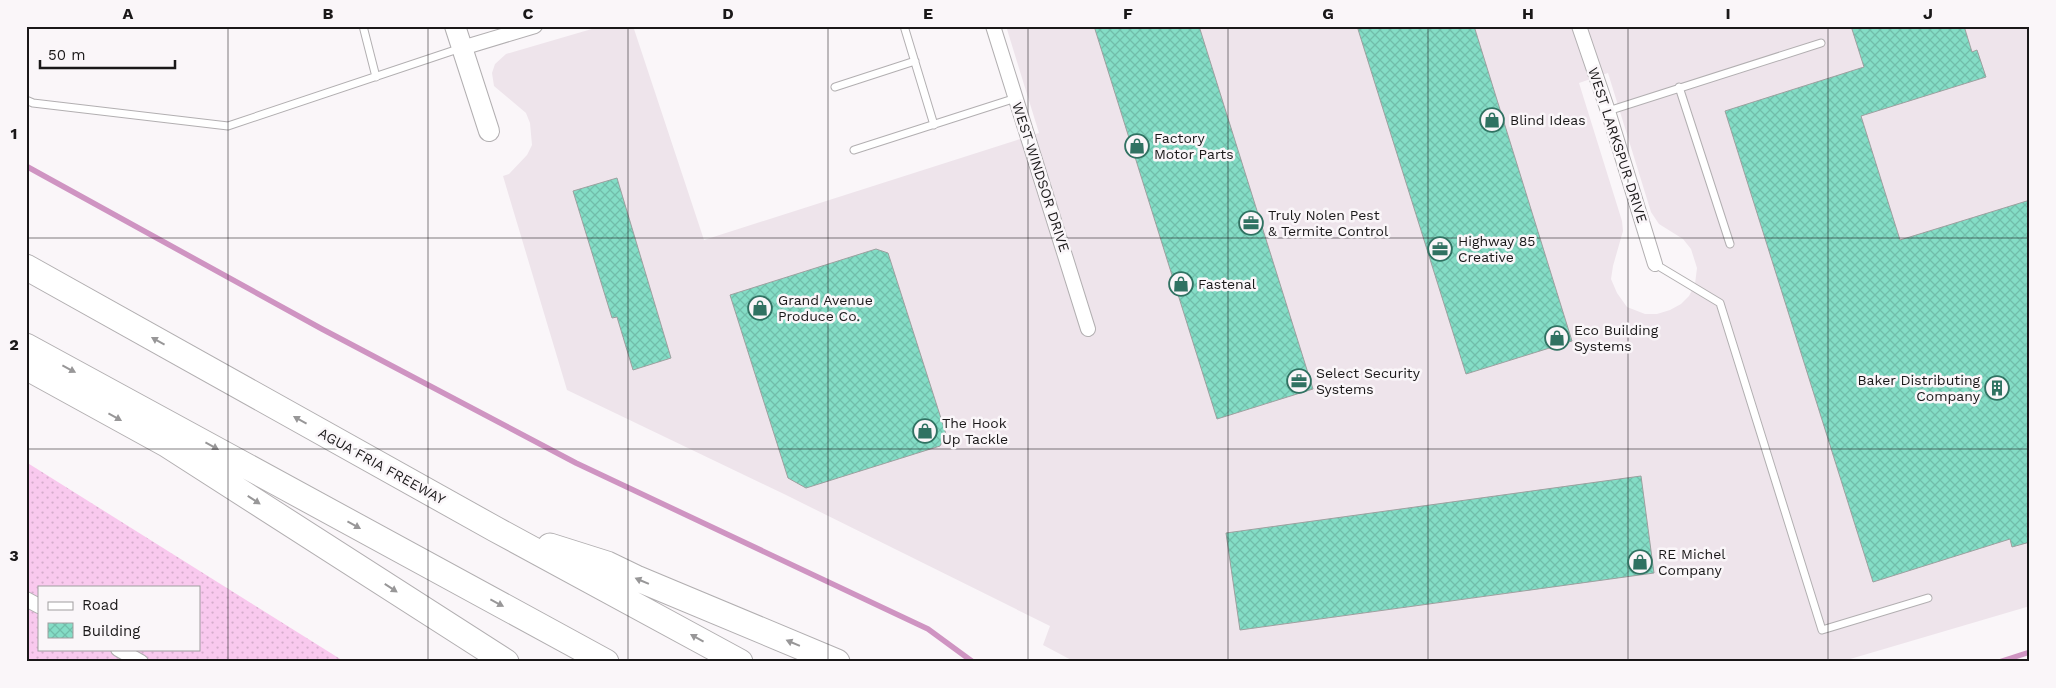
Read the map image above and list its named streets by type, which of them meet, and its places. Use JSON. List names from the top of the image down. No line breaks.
{"streets":{"highway":["AGUA FRIA FREEWAY"],"street":["WEST LARKSPUR DRIVE","WEST WINDSOR DRIVE"]},"places":{"shop":["Blind Ideas","Factory Motor Parts","Fastenal","Grand Avenue Produce Co.","Eco Building Systems","The Hook Up Tackle","RE Michel Company"],"office":["Truly Nolen Pest & Termite Control","Highway 85 Creative","Select Security Systems"],"building":["Baker Distributing Company"]},"legend":["Road","Building"],"scale_bar":"50 m","grid":{"columns":["A","B","C","D","E","F","G","H","I","J"],"rows":["1","2","3"]}}
